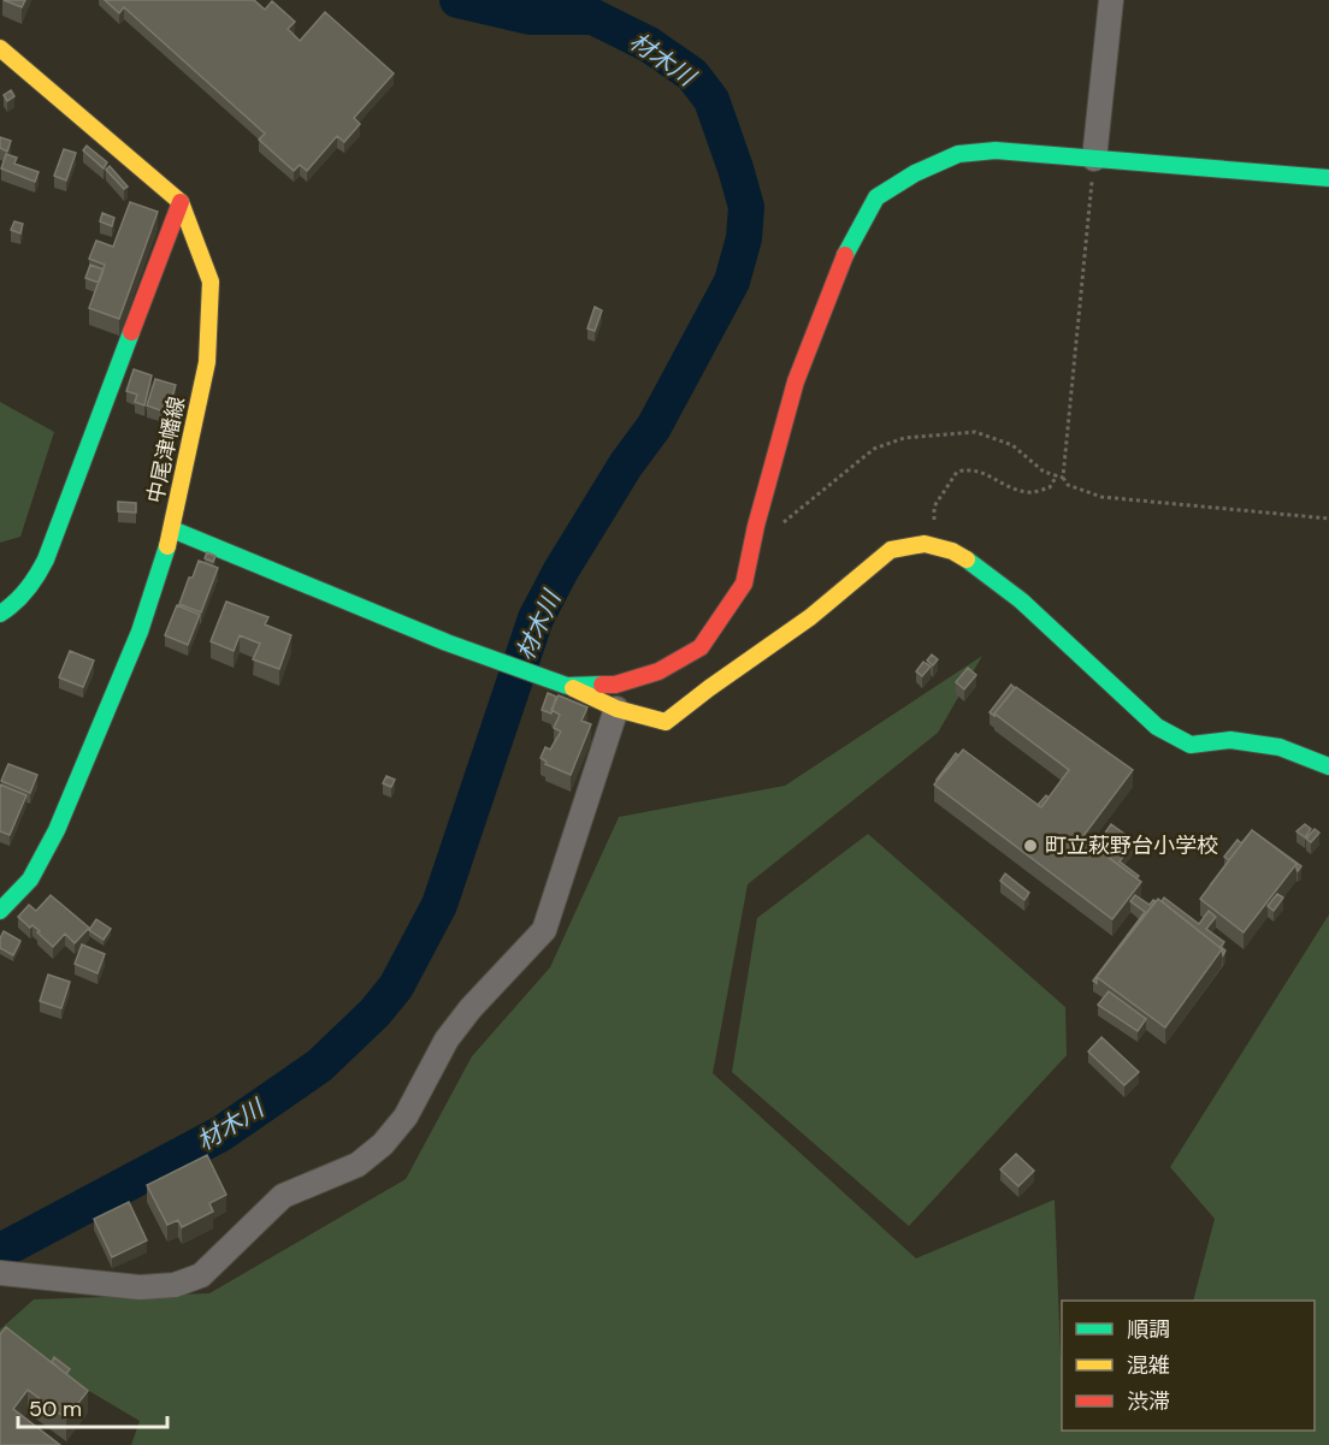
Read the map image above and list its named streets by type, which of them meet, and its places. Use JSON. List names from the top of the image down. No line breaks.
{"streets":{"street":["中尾津幡線"]},"water":["材木川"],"places":["町立萩野台小学校"],"legend":["順調","混雑","渋滞"],"scale_bar":"50 m"}
